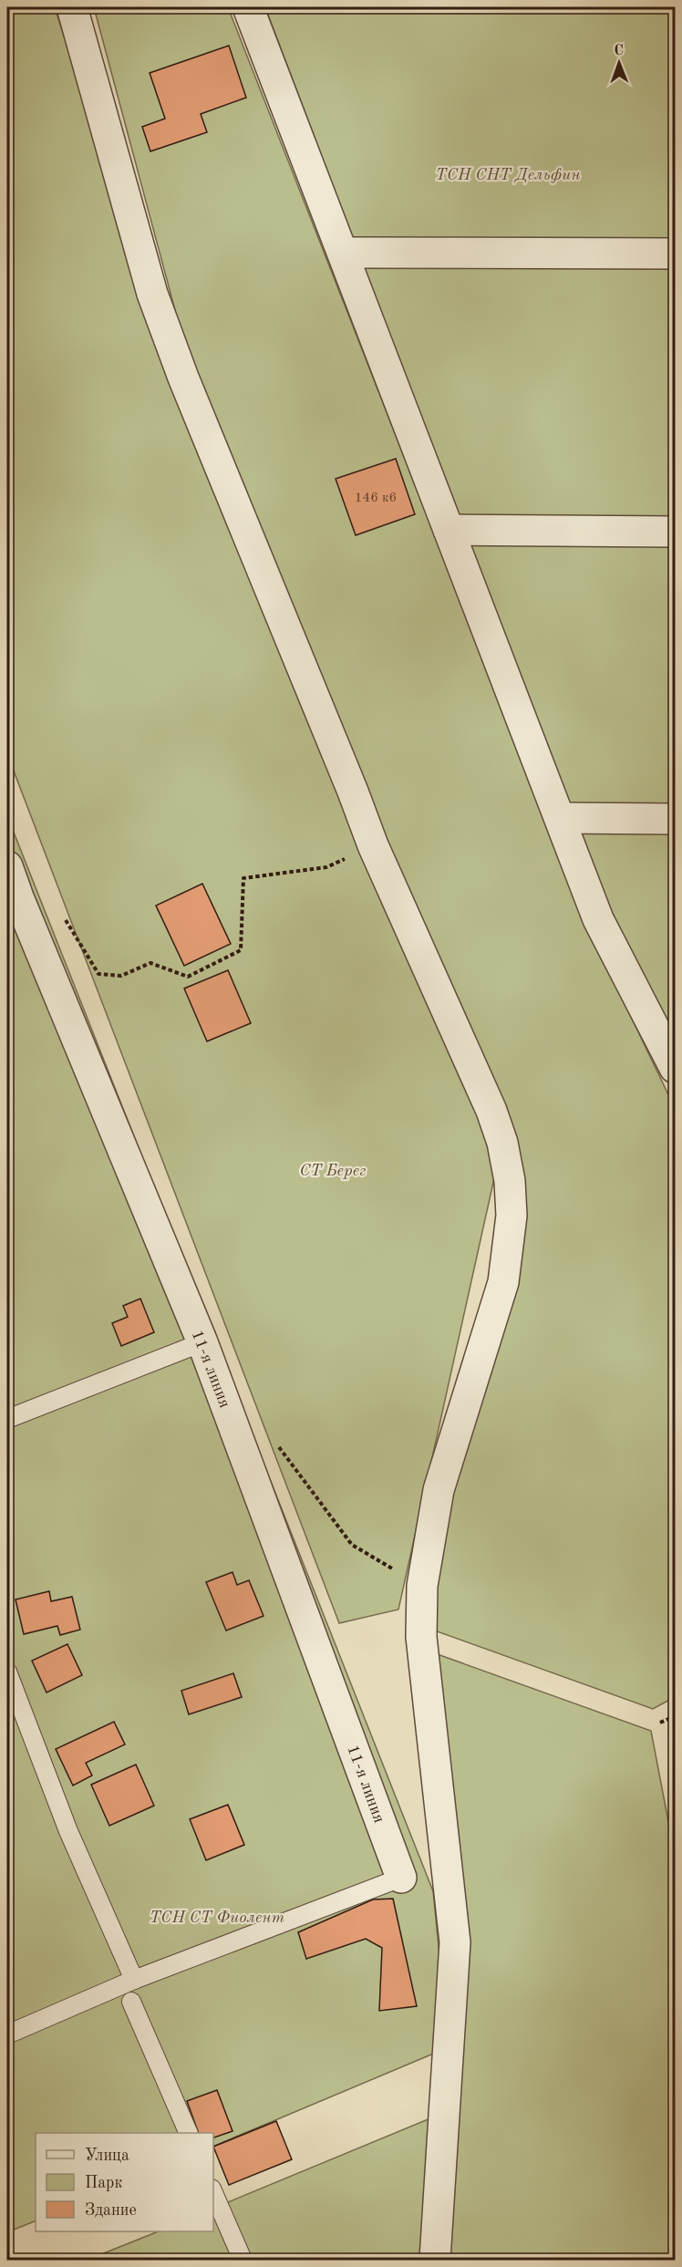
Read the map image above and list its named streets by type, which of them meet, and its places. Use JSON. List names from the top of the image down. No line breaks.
{"streets":{"street":["11-я линия"]},"parks":["ТСН СНТ Дельфин","СТ Берег","ТСН СТ Фиолент"],"house_numbers":["146 к6"],"legend":["Улица","Парк","Здание"],"north":"top"}
